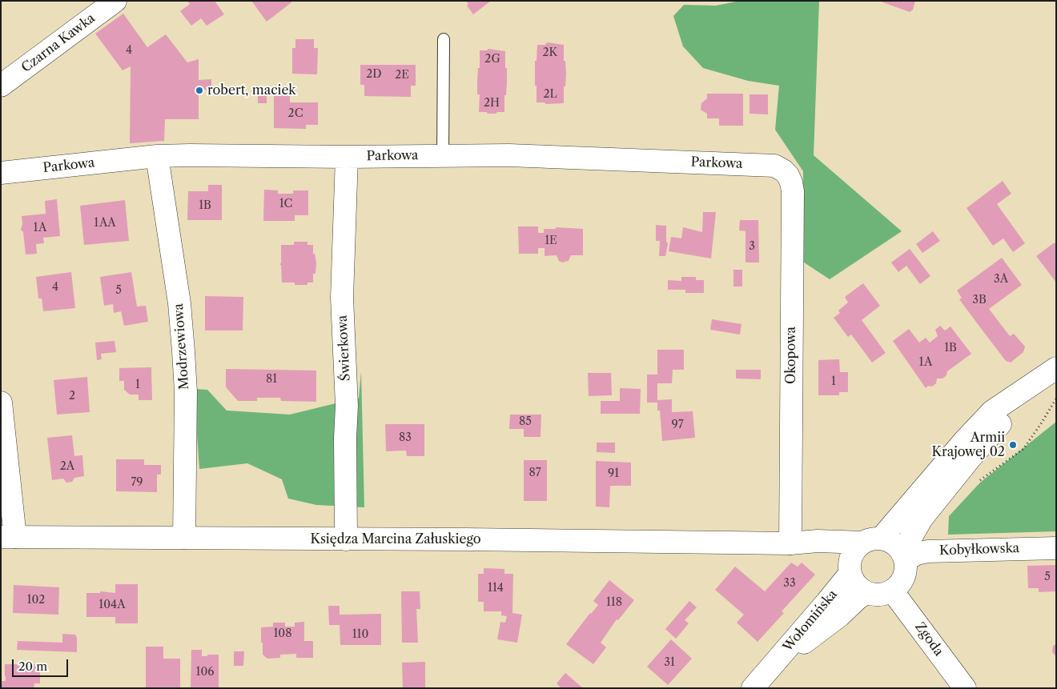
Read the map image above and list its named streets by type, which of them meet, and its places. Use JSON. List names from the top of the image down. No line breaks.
{"streets":{"street":["Czarna Kawka","Parkowa","Modrzewiowa","Świerkowa","Okopowa","Księdza Marcina Załuskiego","Kobyłkowska","Wołomińska","Zgoda"]},"crossings":[["Parkowa","Modrzewiowa"],["Parkowa","Świerkowa"],["Parkowa","Okopowa"],["Modrzewiowa","Księdza Marcina Załuskiego"],["Świerkowa","Księdza Marcina Załuskiego"],["Okopowa","Księdza Marcina Załuskiego"],["Księdza Marcina Załuskiego","Kobyłkowska"],["Księdza Marcina Załuskiego","Wołomińska"],["Księdza Marcina Załuskiego","Zgoda"],["Kobyłkowska","Wołomińska"],["Kobyłkowska","Zgoda"],["Wołomińska","Zgoda"]],"places":["robert, maciek","Armii Krajowej 02"],"house_numbers":["4","2K","2G","2D","2E","2L","2H","2C","1C","1B","1AA","1A","1E","3","3A","4","5","3B","1B","1A","81","1","1","2","85","97","83","2A","87","91","79","5","33","114","102","118","104A","108","110","31","106"],"scale_bar":"20 m"}
